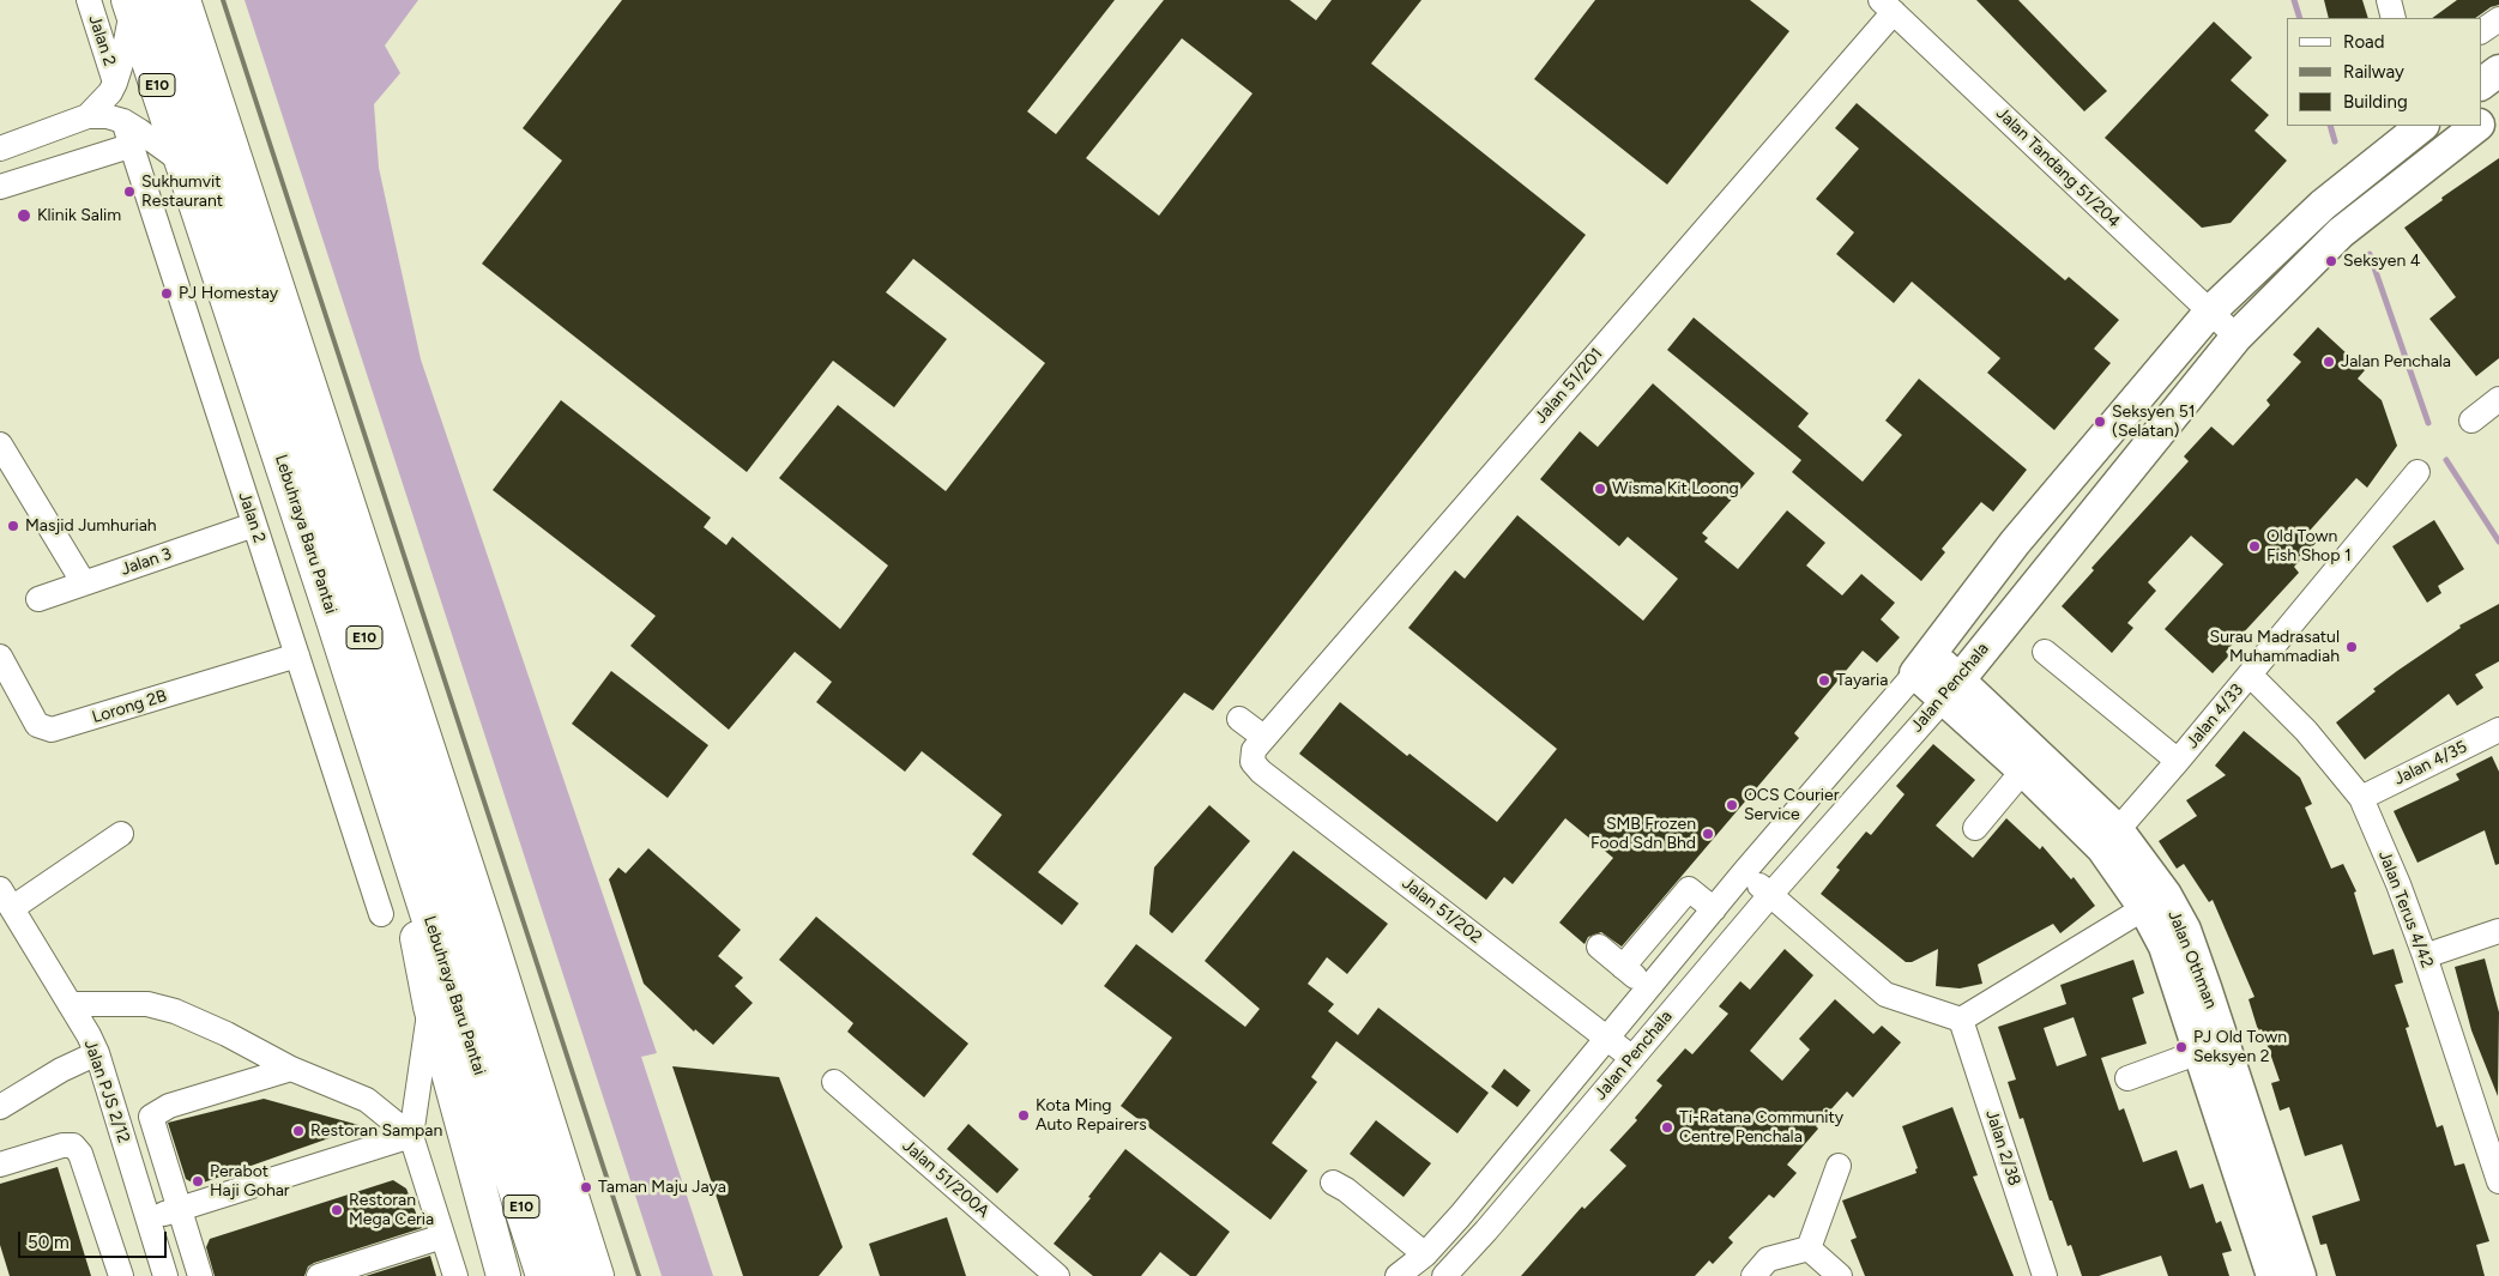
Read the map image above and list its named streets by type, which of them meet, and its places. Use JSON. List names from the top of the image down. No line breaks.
{"streets":{"highway":["E10","Lebuhraya Baru Pantai"],"main road":["Jalan Penchala","Jalan Othman"],"street":["Jalan 2","Jalan Tandang 51/204","Jalan 51/201","Jalan 3","Lorong 2B","Jalan 4/33","Jalan 4/35","Jalan Terus 4/42","Jalan 51/202","Jalan PJS 2/12","Jalan 2/38","Jalan 51/200A"]},"crossings":[["Jalan 2","Jalan 3"],["Jalan 2","Lorong 2B"],["Jalan Tandang 51/204","Jalan 51/201"],["Jalan Tandang 51/204","Jalan Penchala"],["Jalan 51/201","Jalan 51/202"],["Jalan Penchala","Jalan 51/202"],["Jalan Penchala","Jalan Othman"],["Jalan 4/33","Jalan Terus 4/42"],["Jalan 4/33","Jalan Othman"],["Jalan 4/35","Jalan Terus 4/42"]],"places":["Sukhumvit Restaurant","Klinik Salim","Seksyen 4","PJ Homestay","Jalan Penchala","Seksyen 51 (Selatan)","Wisma Kit Loong","Masjid Jumhuriah","Old Town Fish Shop 1","Surau Madrasatul Muhammadiah","Tayaria","OCS Courier Service","SMB Frozen Food Sdn Bhd","PJ Old Town Seksyen 2","Kota Ming Auto Repairers","Ti-Ratana Community Centre Penchala","Restoran Sampan","Perabot Haji Gohar","Taman Maju Jaya","Restoran Mega Ceria"],"legend":["Road","Railway","Building"],"scale_bar":"50 m"}
